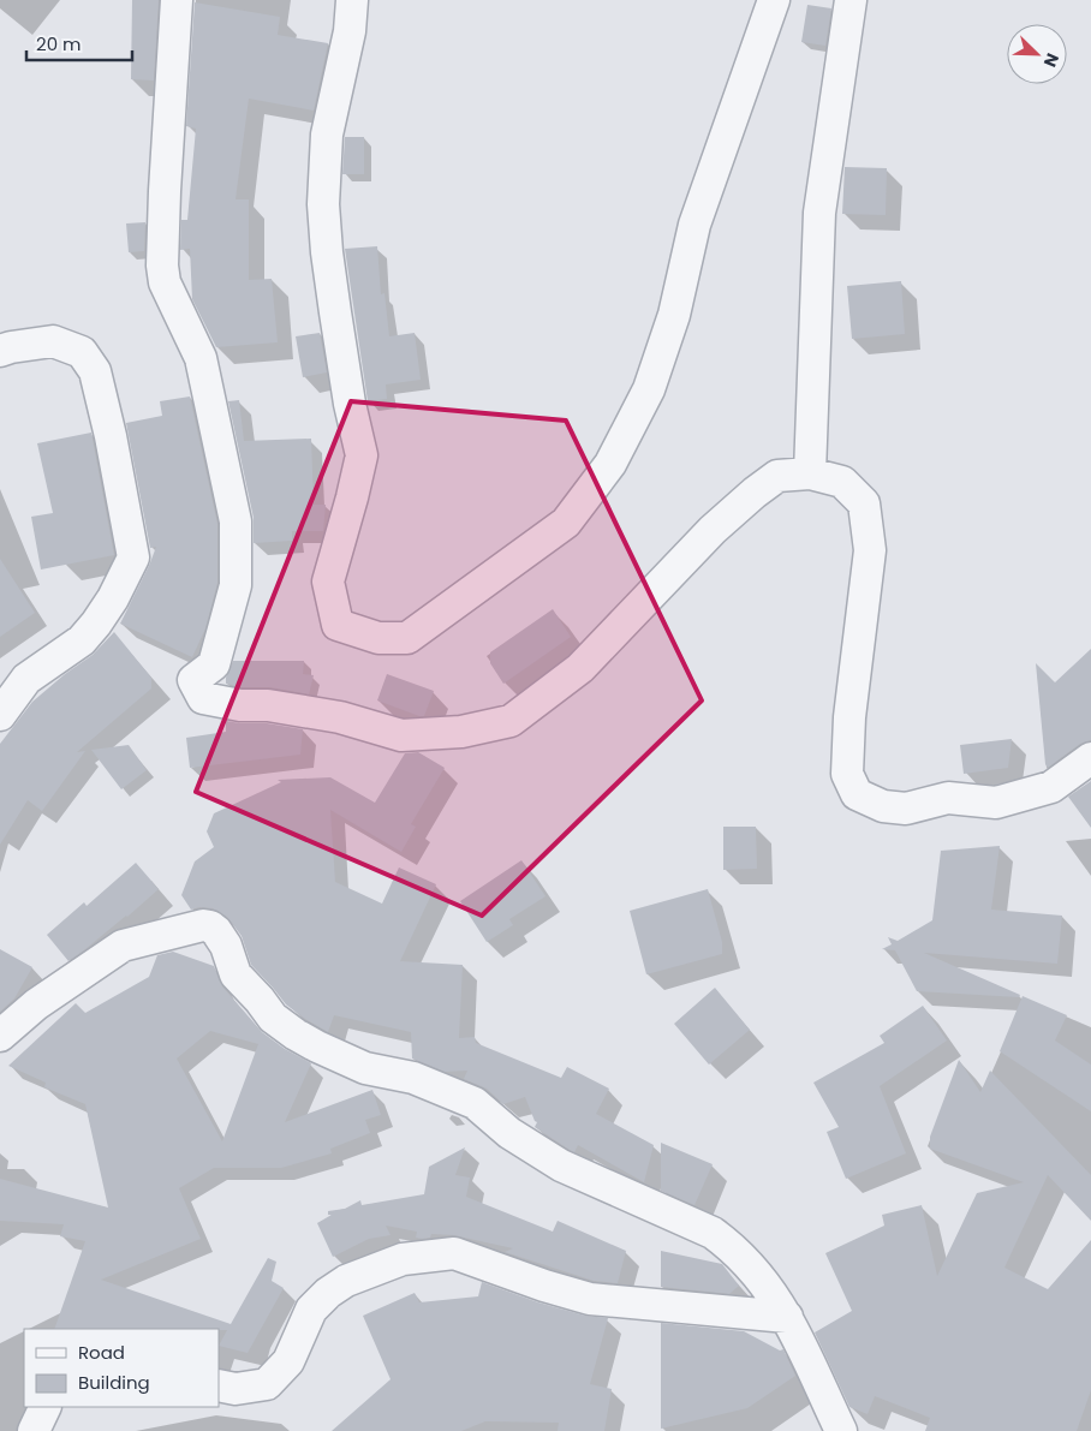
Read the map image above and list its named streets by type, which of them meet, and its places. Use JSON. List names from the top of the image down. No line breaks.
{"legend":["Road","Building"],"scale_bar":"20 m","north":"bottom right"}
